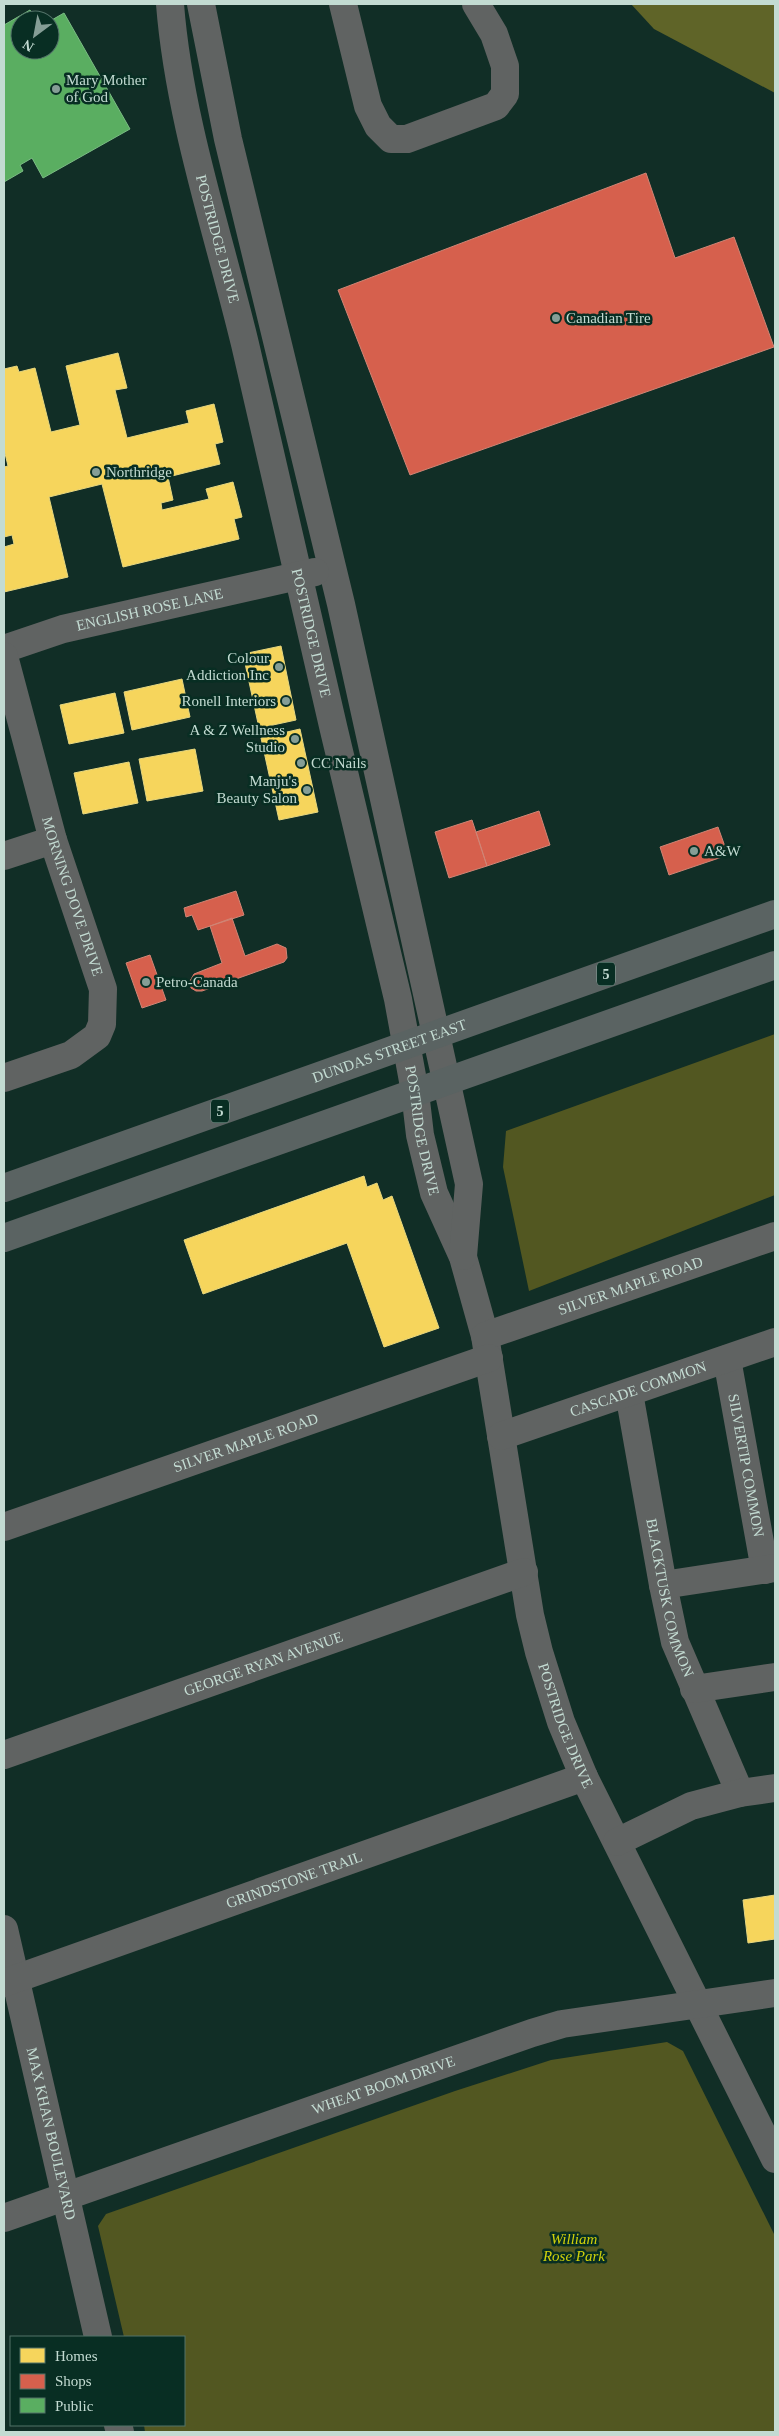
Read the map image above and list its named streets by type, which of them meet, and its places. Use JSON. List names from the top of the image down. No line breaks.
{"streets":{"main road":["5","DUNDAS STREET EAST"],"street":["POSTRIDGE DRIVE","ENGLISH ROSE LANE","MORNING DOVE DRIVE","SILVER MAPLE ROAD","CASCADE COMMON","SILVERTIP COMMON","BLACKTUSK COMMON","GEORGE RYAN AVENUE","GRINDSTONE TRAIL","WHEAT BOOM DRIVE","MAX KHAN BOULEVARD"]},"crossings":[["POSTRIDGE DRIVE","ENGLISH ROSE LANE"],["POSTRIDGE DRIVE","DUNDAS STREET EAST"],["POSTRIDGE DRIVE","SILVER MAPLE ROAD"],["POSTRIDGE DRIVE","CASCADE COMMON"],["POSTRIDGE DRIVE","GEORGE RYAN AVENUE"],["POSTRIDGE DRIVE","GRINDSTONE TRAIL"],["POSTRIDGE DRIVE","WHEAT BOOM DRIVE"],["CASCADE COMMON","SILVERTIP COMMON"],["CASCADE COMMON","BLACKTUSK COMMON"],["GRINDSTONE TRAIL","MAX KHAN BOULEVARD"],["WHEAT BOOM DRIVE","MAX KHAN BOULEVARD"]],"parks":["William Rose Park"],"places":["Mary Mother of God","Canadian Tire","Northridge","Colour Addiction Inc","Ronell Interiors","A & Z Wellness Studio","CC Nails","Manju's Beauty Salon","A&W","Petro-Canada"],"legend":["Homes","Shops","Public"],"north":"bottom left"}
